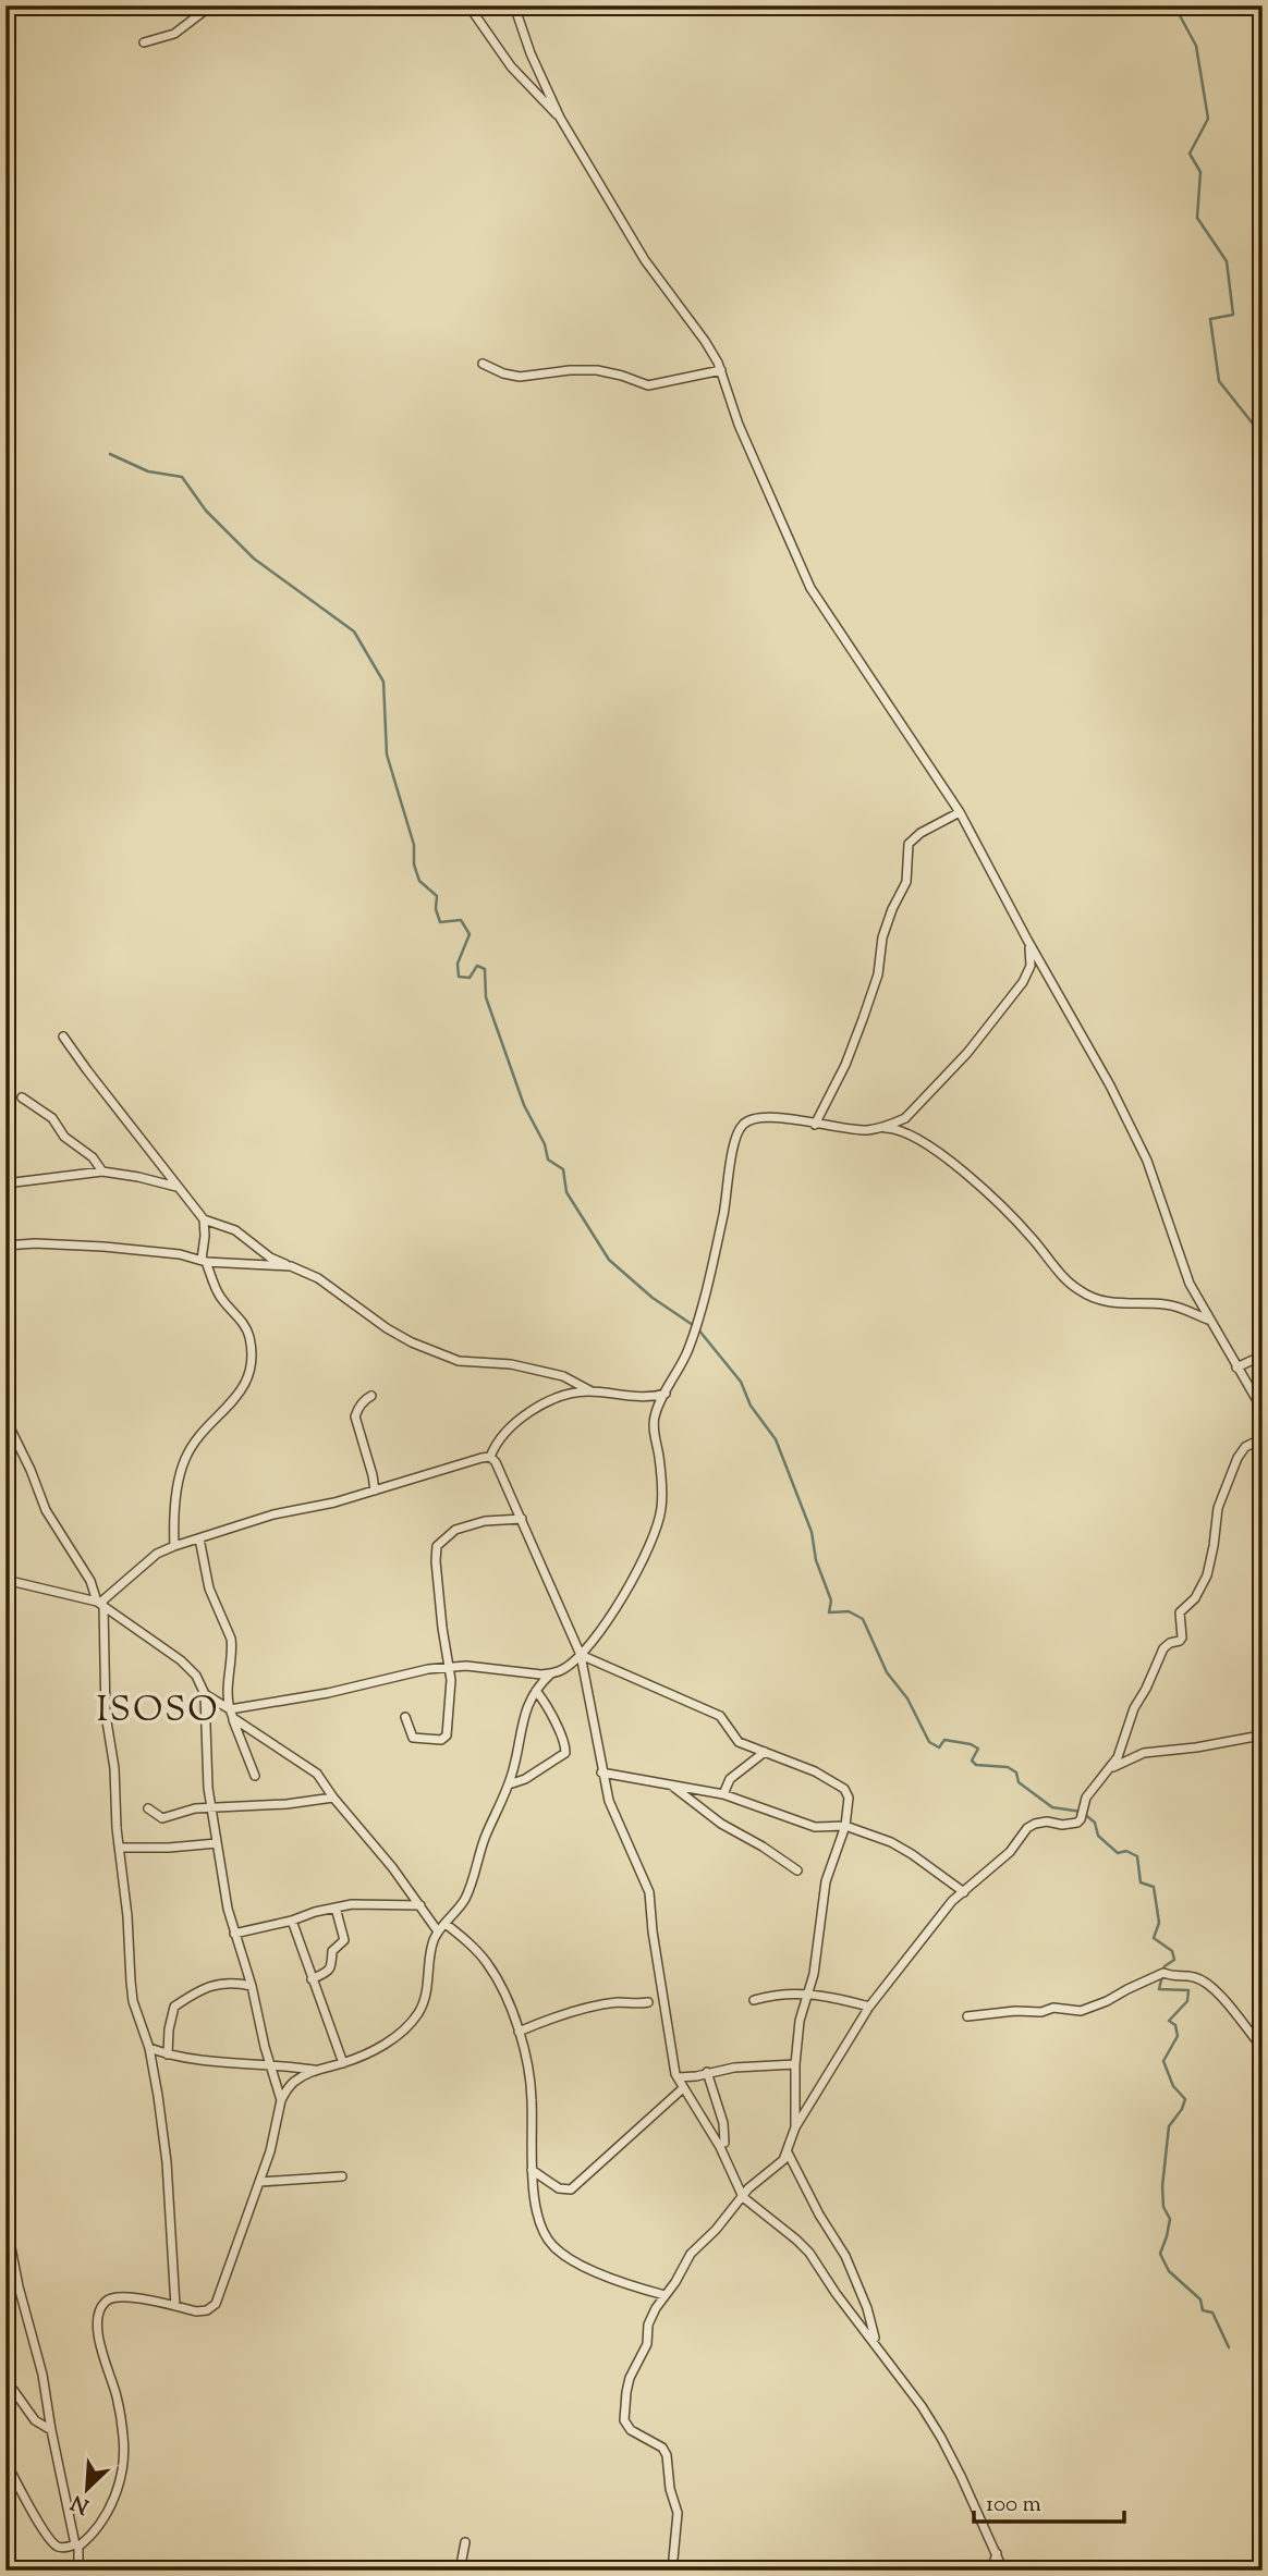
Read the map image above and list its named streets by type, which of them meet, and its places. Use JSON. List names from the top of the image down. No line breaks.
{"districts":["ISOSO"],"scale_bar":"100 m","north":"bottom left"}
